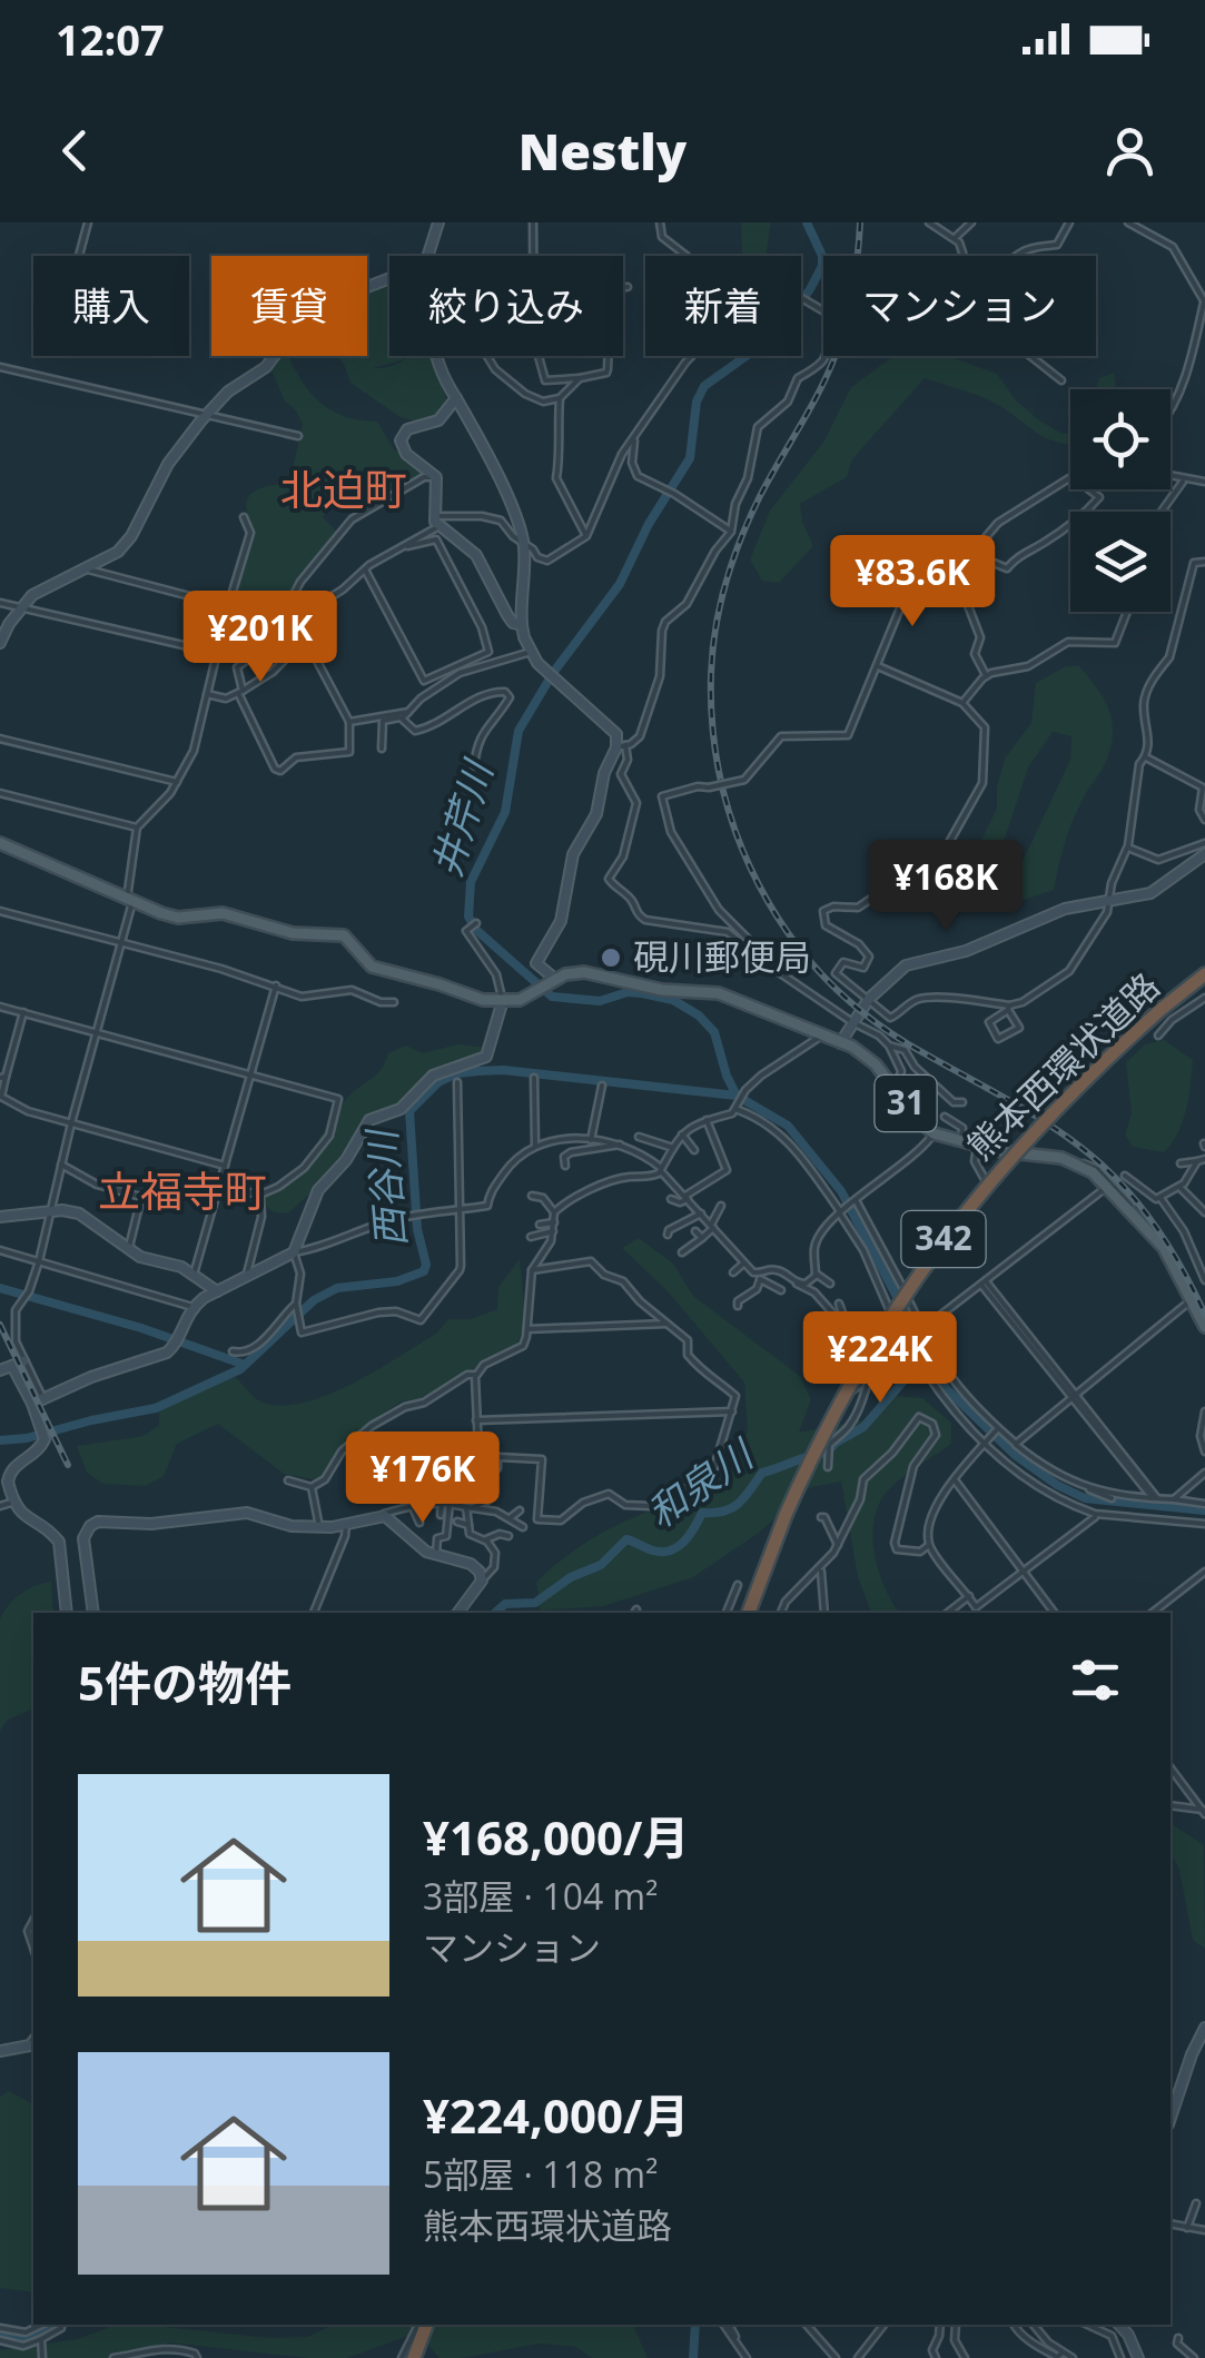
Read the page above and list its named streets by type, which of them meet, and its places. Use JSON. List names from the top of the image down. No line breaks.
{"streets":{"highway":["熊本西環状道路","342"],"main road":["31"]},"districts":["北迫町","立福寺町"],"water":["井芹川","西谷川","和泉川"],"places":["硯川郵便局"],"page":{"status":"12:07","header":"Nestly","chip":["購入","賃貸","絞り込み","新着","マンション"],"price":["¥83.6K","¥201K","¥168K","¥224K","¥176K"],"heading":"5件の物件","list":[{"name":"¥168,000/月","note":"3部屋 · 104 m² · マンション"},{"name":"¥224,000/月","note":"5部屋 · 118 m² · 熊本西環状道路"}]}}
